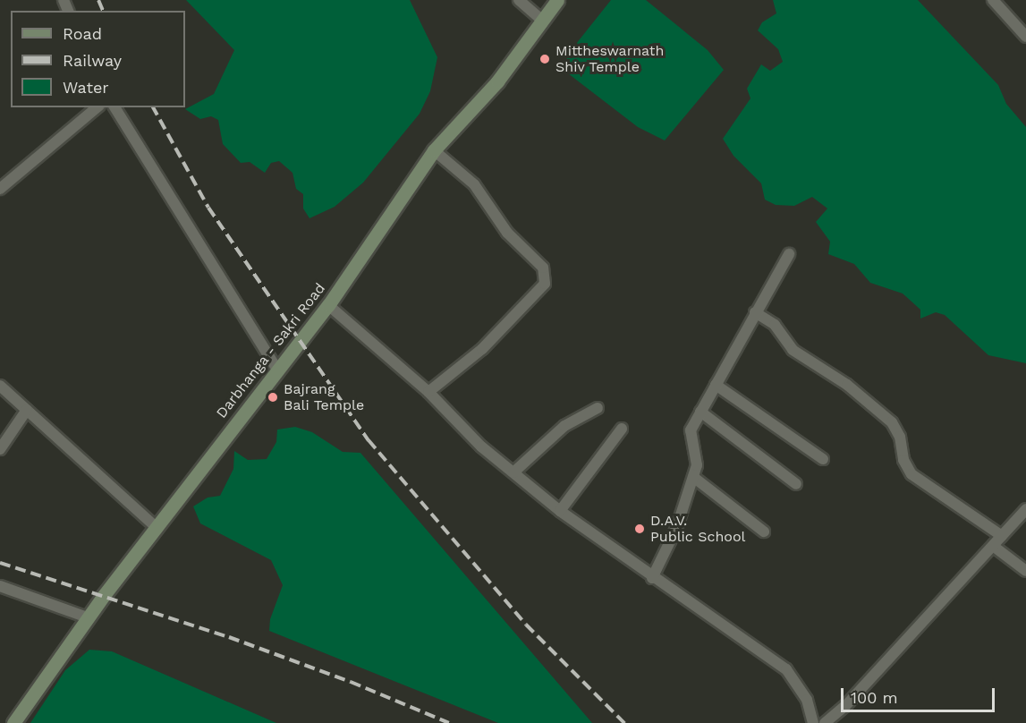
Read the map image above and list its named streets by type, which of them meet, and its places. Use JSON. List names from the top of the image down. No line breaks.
{"streets":{"main road":["Darbhanga - Sakri Road"]},"places":["Mittheswarnath Shiv Temple","Bajrang Bali Temple","D.A.V. Public School"],"legend":["Road","Railway","Water"],"scale_bar":"100 m"}
